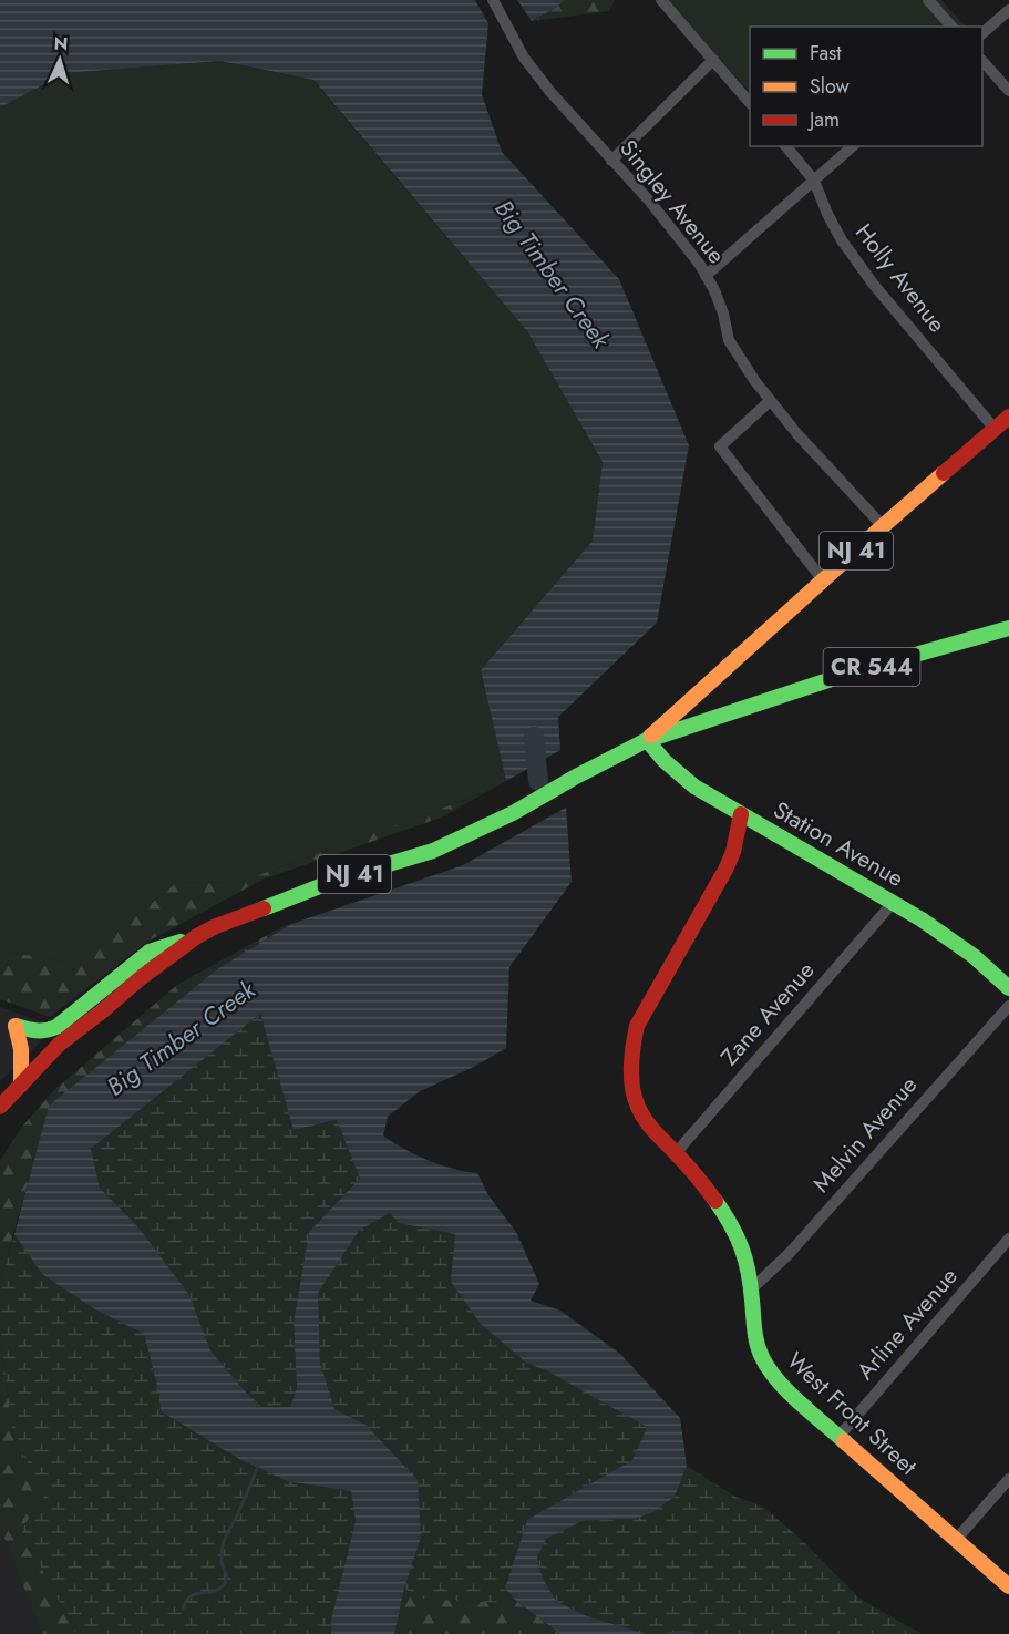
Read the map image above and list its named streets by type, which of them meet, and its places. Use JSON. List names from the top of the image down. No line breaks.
{"streets":{"main road":["NJ 41","CR 544","Station Avenue","West Front Street"],"street":["Singley Avenue","Holly Avenue","Zane Avenue","Melvin Avenue","Arline Avenue"]},"crossings":[["Singley Avenue","NJ 41"],["Holly Avenue","NJ 41"],["NJ 41","CR 544"],["NJ 41","Station Avenue"],["CR 544","Station Avenue"],["Station Avenue","Zane Avenue"],["Station Avenue","West Front Street"],["Zane Avenue","West Front Street"],["Melvin Avenue","West Front Street"],["Arline Avenue","West Front Street"]],"water":["Big Timber Creek"],"legend":["Fast","Slow","Jam"],"north":"top"}
